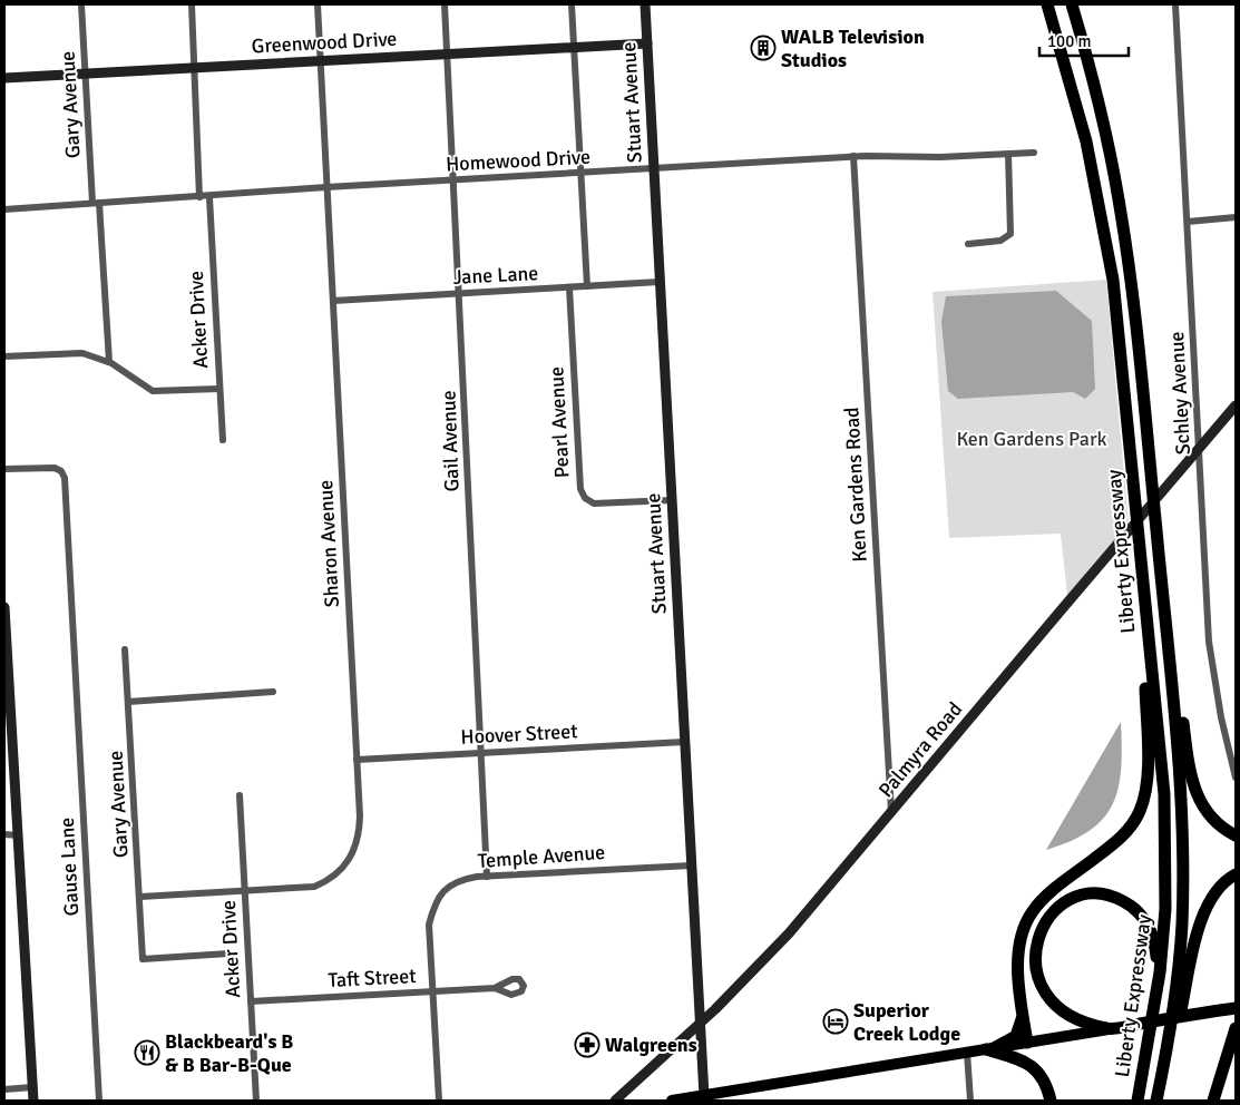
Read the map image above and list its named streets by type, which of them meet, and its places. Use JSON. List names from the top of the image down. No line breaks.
{"streets":{"highway":["Liberty Expressway"],"street":["Greenwood Drive","Stuart Avenue","Gary Avenue","Homewood Drive","Jane Lane","Acker Drive","Schley Avenue","Pearl Avenue","Gail Avenue","Ken Gardens Road","Sharon Avenue","Hoover Street","Palmyra Road","Temple Avenue","Gause Lane","Taft Street"]},"crossings":[["Greenwood Drive","Stuart Avenue"],["Greenwood Drive","Gary Avenue"],["Greenwood Drive","Gail Avenue"],["Greenwood Drive","Sharon Avenue"],["Stuart Avenue","Homewood Drive"],["Stuart Avenue","Jane Lane"],["Stuart Avenue","Pearl Avenue"],["Stuart Avenue","Hoover Street"],["Stuart Avenue","Palmyra Road"],["Stuart Avenue","Temple Avenue"],["Gary Avenue","Homewood Drive"],["Gary Avenue","Sharon Avenue"],["Homewood Drive","Acker Drive"],["Homewood Drive","Gail Avenue"],["Homewood Drive","Ken Gardens Road"],["Homewood Drive","Sharon Avenue"],["Jane Lane","Pearl Avenue"],["Jane Lane","Gail Avenue"],["Jane Lane","Sharon Avenue"],["Acker Drive","Sharon Avenue"],["Acker Drive","Taft Street"],["Schley Avenue","Palmyra Road"],["Gail Avenue","Hoover Street"],["Gail Avenue","Temple Avenue"],["Ken Gardens Road","Palmyra Road"],["Sharon Avenue","Hoover Street"],["Temple Avenue","Taft Street"]],"parks":["Ken Gardens Park"],"places":{"building":["WALB Television Studios"],"hotel":["Superior Creek Lodge"],"pharmacy":["Walgreens"],"restaurant":["Blackbeard's B & B Bar-B-Que"]},"scale_bar":"100 m"}
